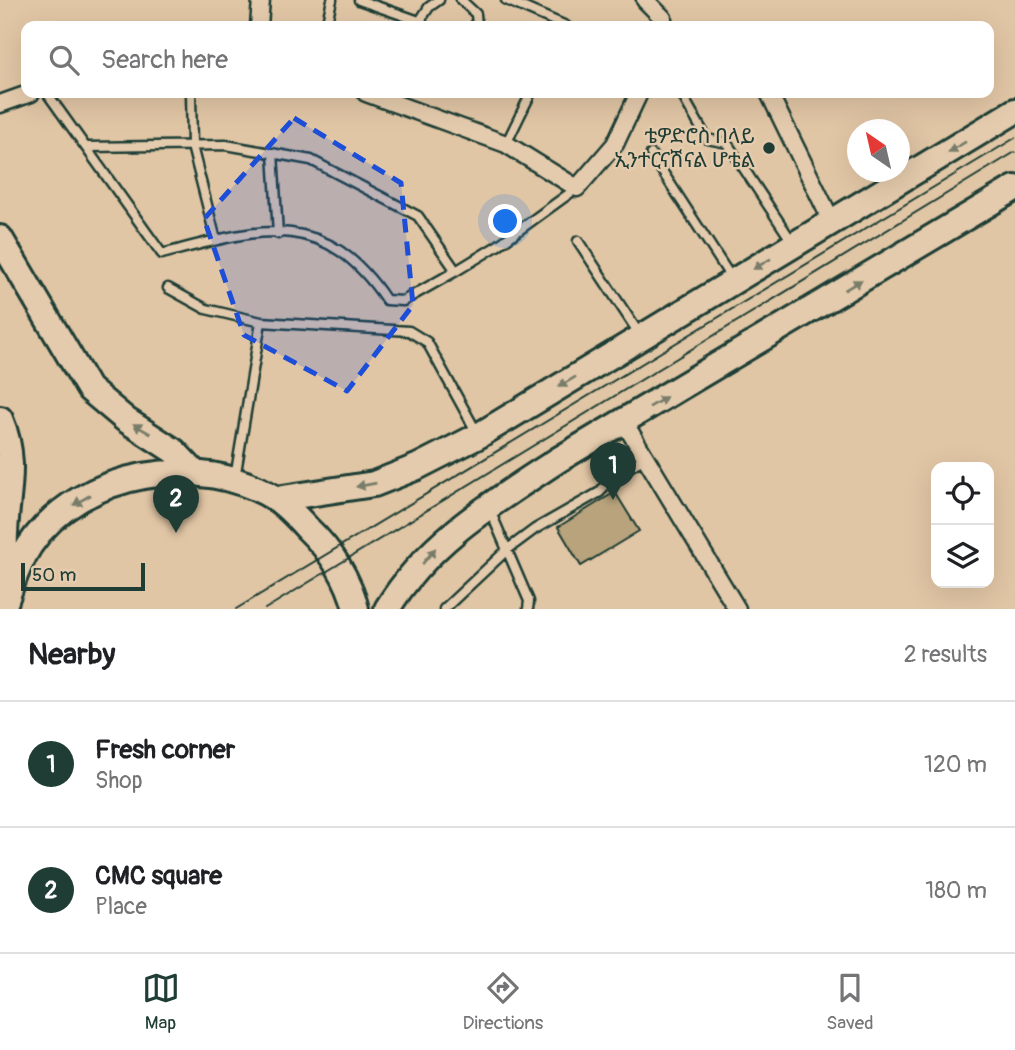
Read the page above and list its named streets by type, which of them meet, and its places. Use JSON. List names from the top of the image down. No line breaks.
{"places":["ቴዎድሮስ በላይ ኢንተርናሽናል ሆቴል"],"scale_bar":"50 m","north":"top left","page":{"search":"Search here","pins":["1","2"],"scale":"50 m","heading":["Nearby","2 results"],"list":[{"mark":"1","name":"Fresh corner","note":"Shop","value":"120 m"},{"mark":"2","name":"CMC square","note":"Place","value":"180 m"}],"nav":["Map","Directions","Saved"]}}
